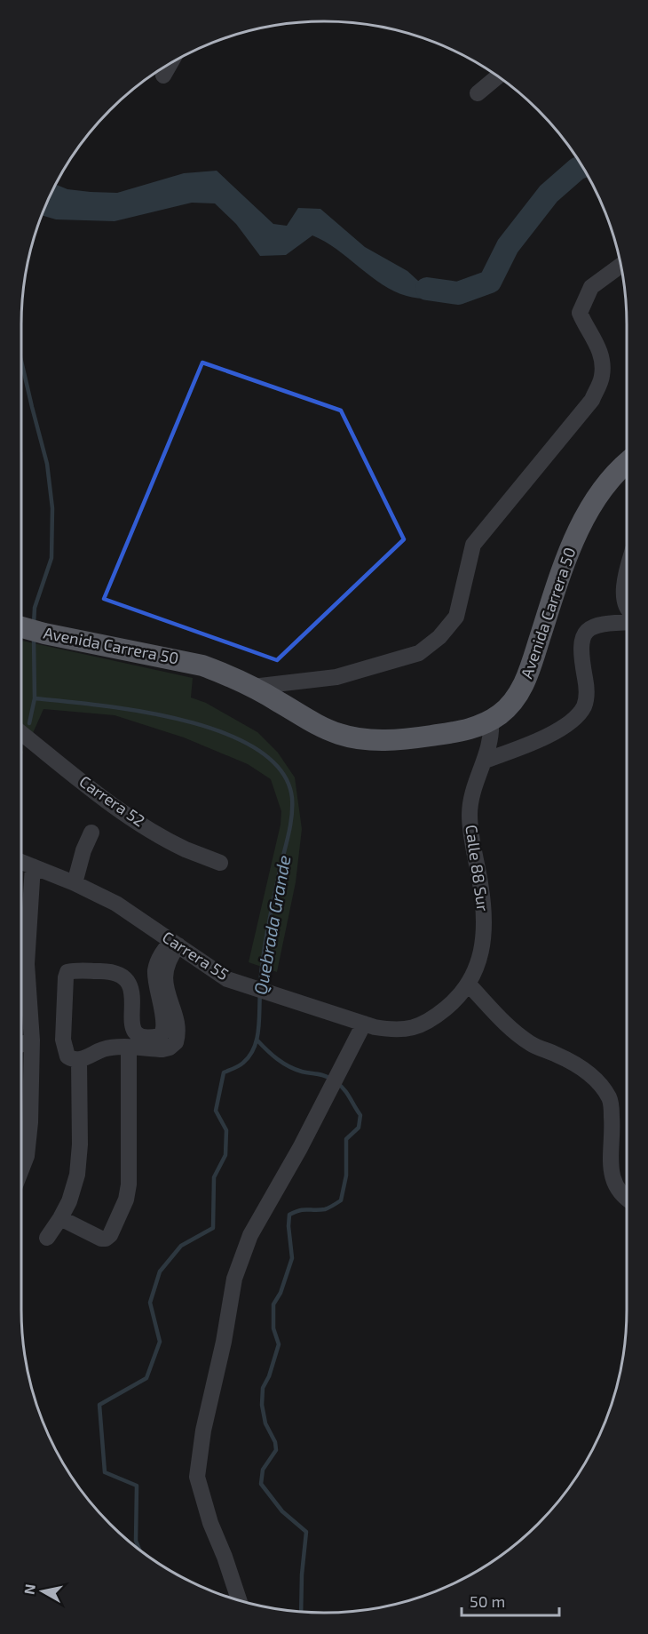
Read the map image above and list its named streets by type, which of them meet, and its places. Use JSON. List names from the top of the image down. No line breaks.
{"streets":{"main road":["Avenida Carrera 50"],"street":["Carrera 52","Calle 88 Sur","Carrera 55"]},"crossings":[["Avenida Carrera 50","Calle 88 Sur"],["Calle 88 Sur","Carrera 55"]],"water":["Quebrada Grande"],"scale_bar":"50 m","north":"left"}
